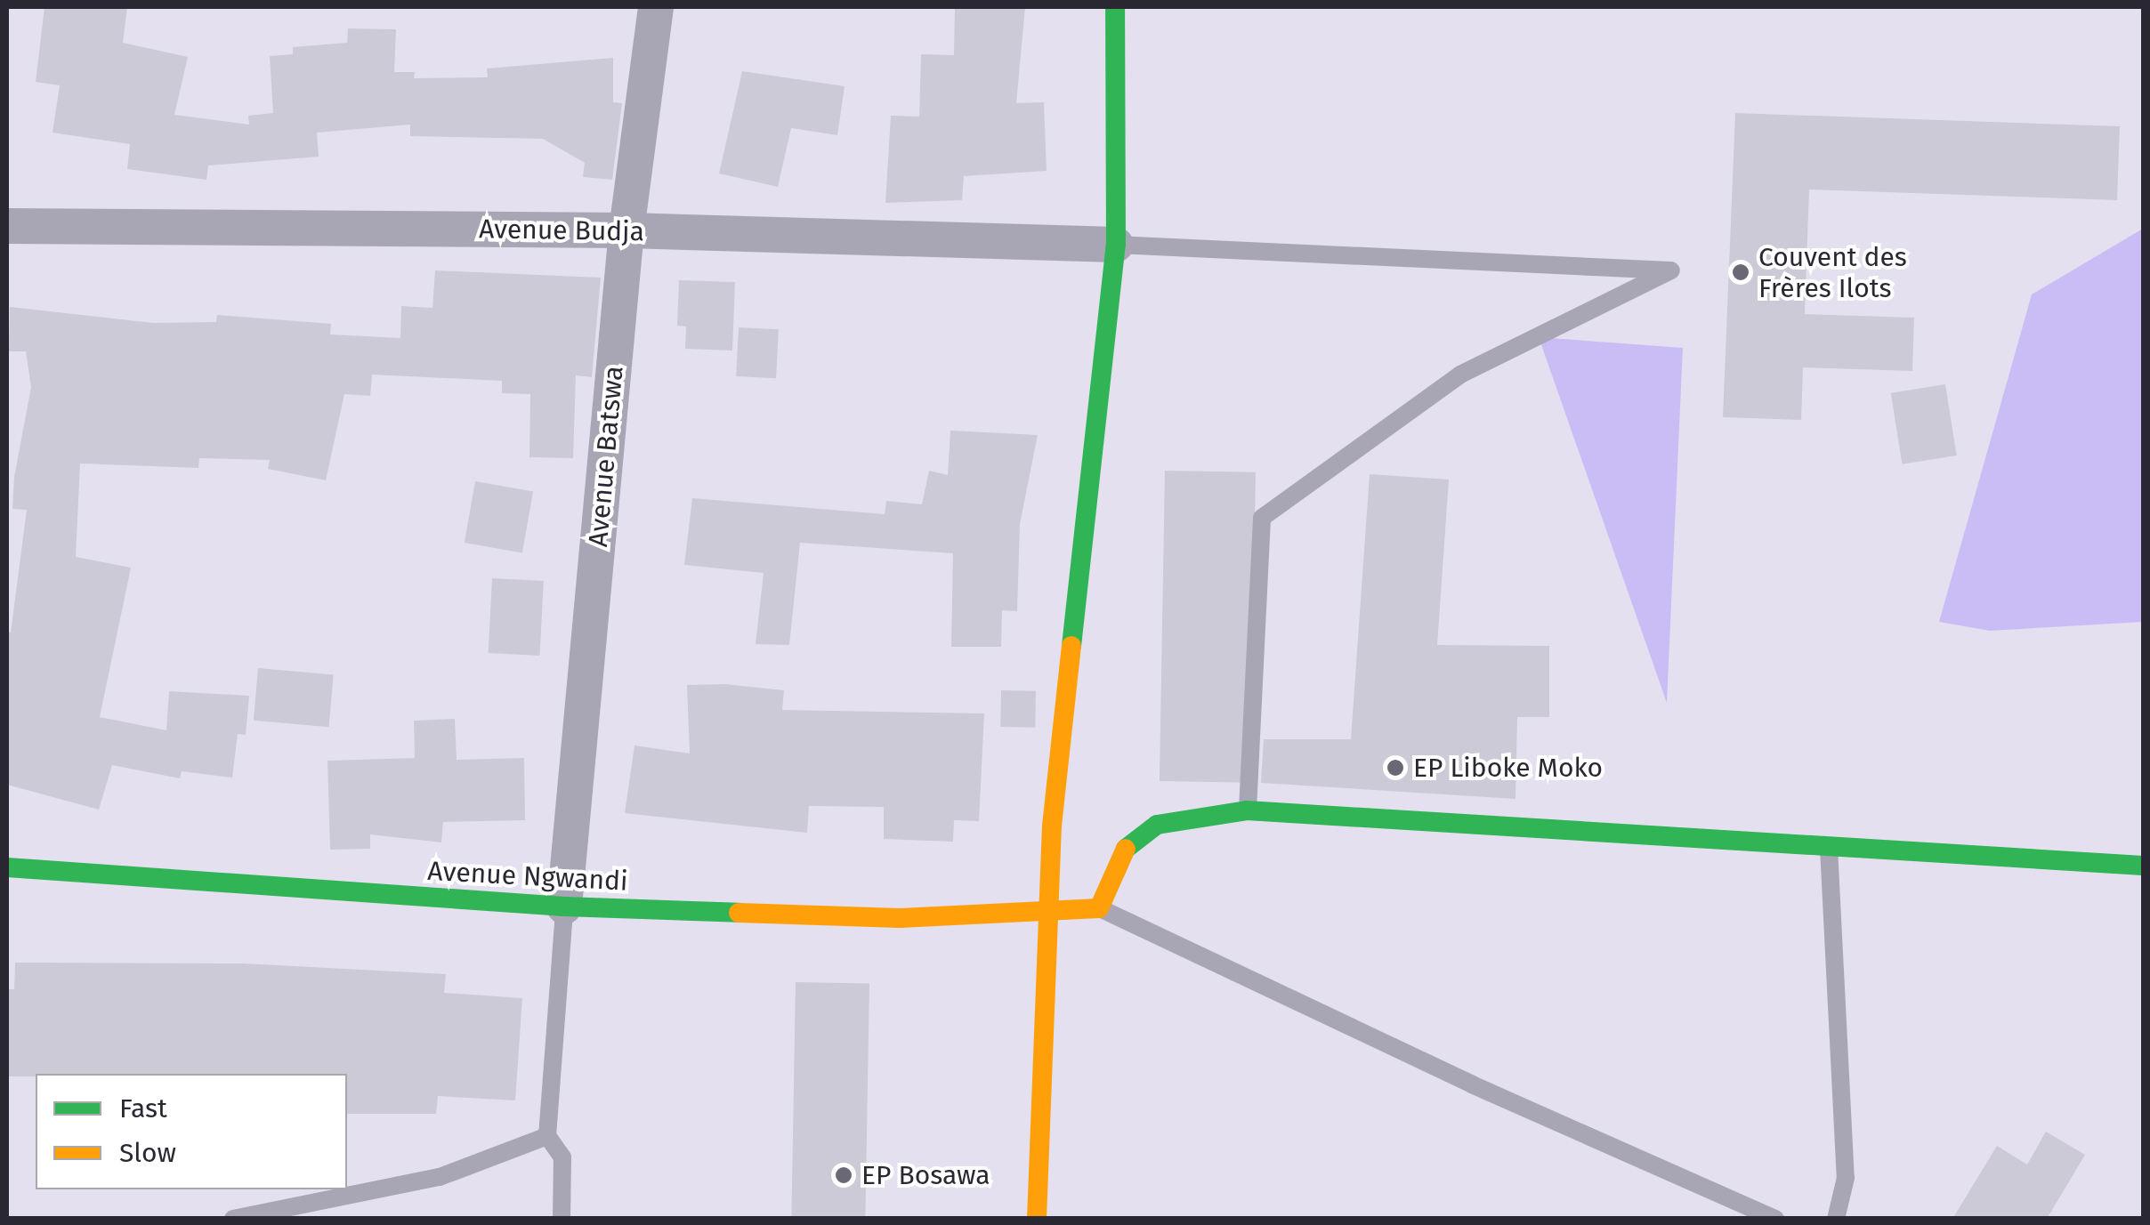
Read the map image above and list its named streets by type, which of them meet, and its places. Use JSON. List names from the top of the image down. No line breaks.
{"streets":{"street":["Avenue Budja","Avenue Batswa","Avenue Ngwandi"]},"crossings":[["Avenue Budja","Avenue Batswa"],["Avenue Batswa","Avenue Ngwandi"]],"places":["Couvent des Frères Ilots","EP Liboke Moko","EP Bosawa"],"legend":["Fast","Slow"]}
